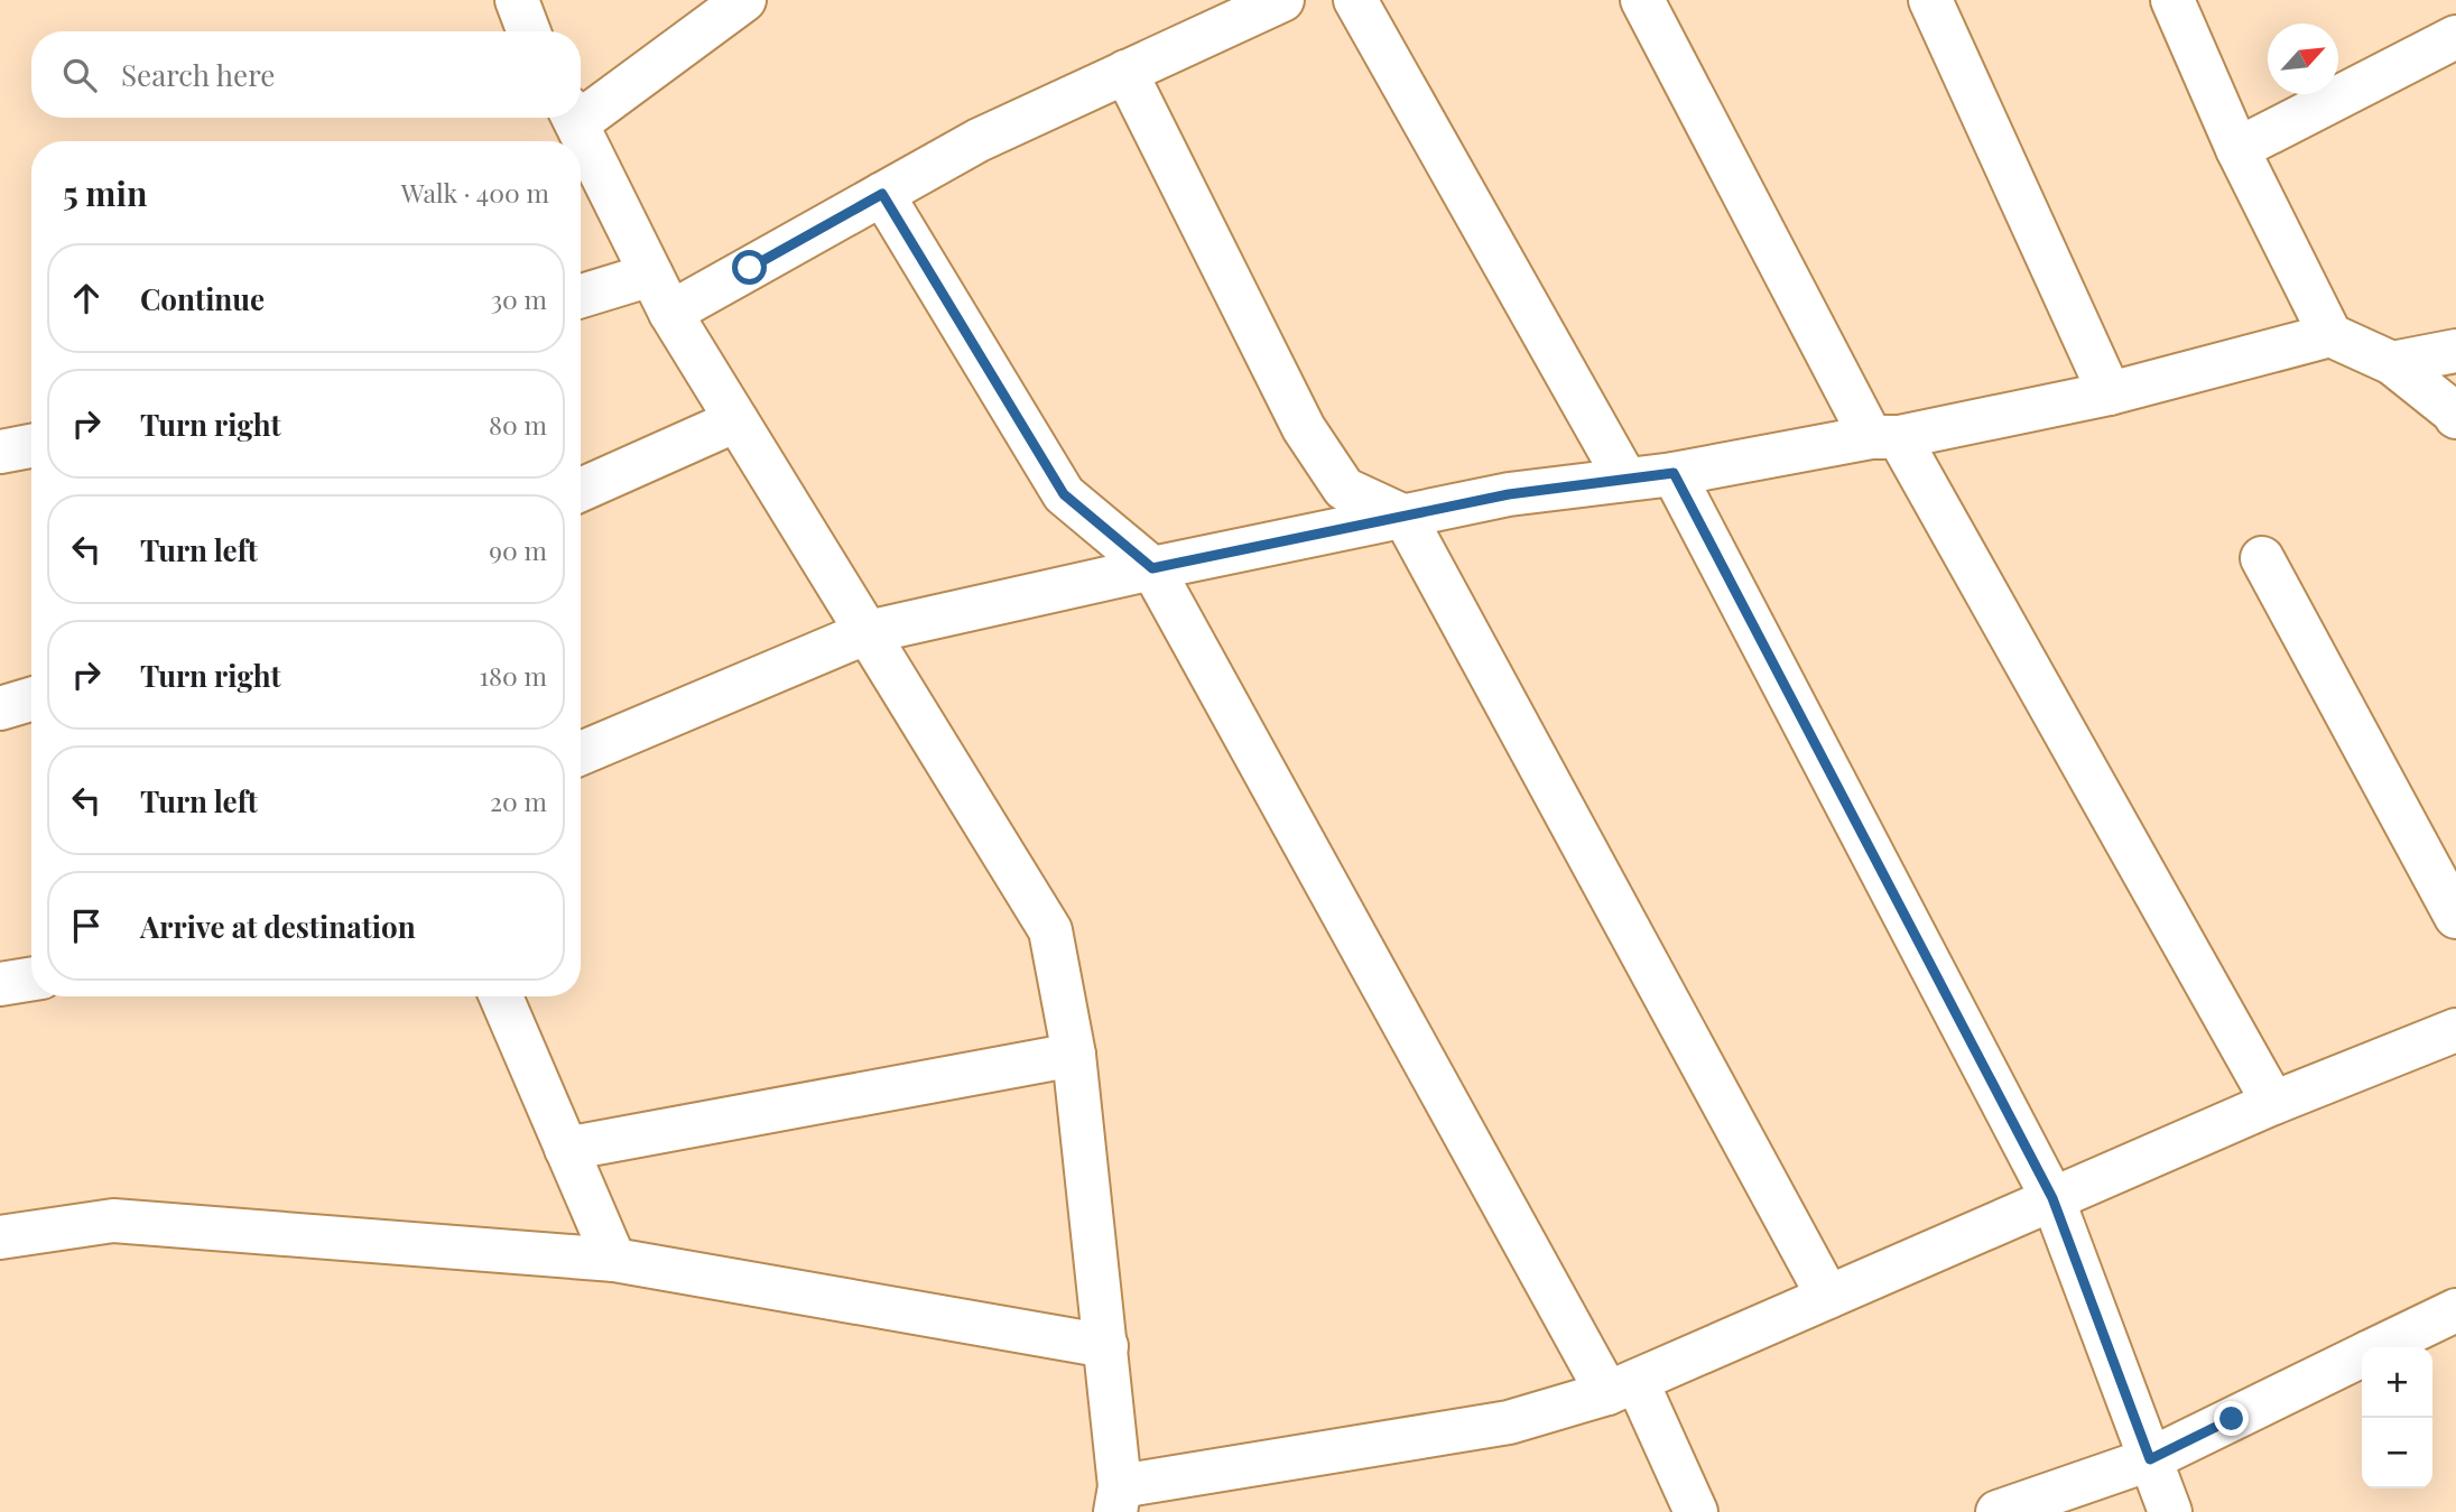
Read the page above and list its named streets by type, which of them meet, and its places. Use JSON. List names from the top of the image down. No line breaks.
{"north":"top right","page":{"search":"Search here","heading":["5 min","Walk · 400 m"],"list":[["Continue","30 m"],["Turn right","80 m"],["Turn left","90 m"],["Turn right","180 m"],["Turn left","20 m"],"Arrive at destination"],"map_buttons":["+","−"]}}
